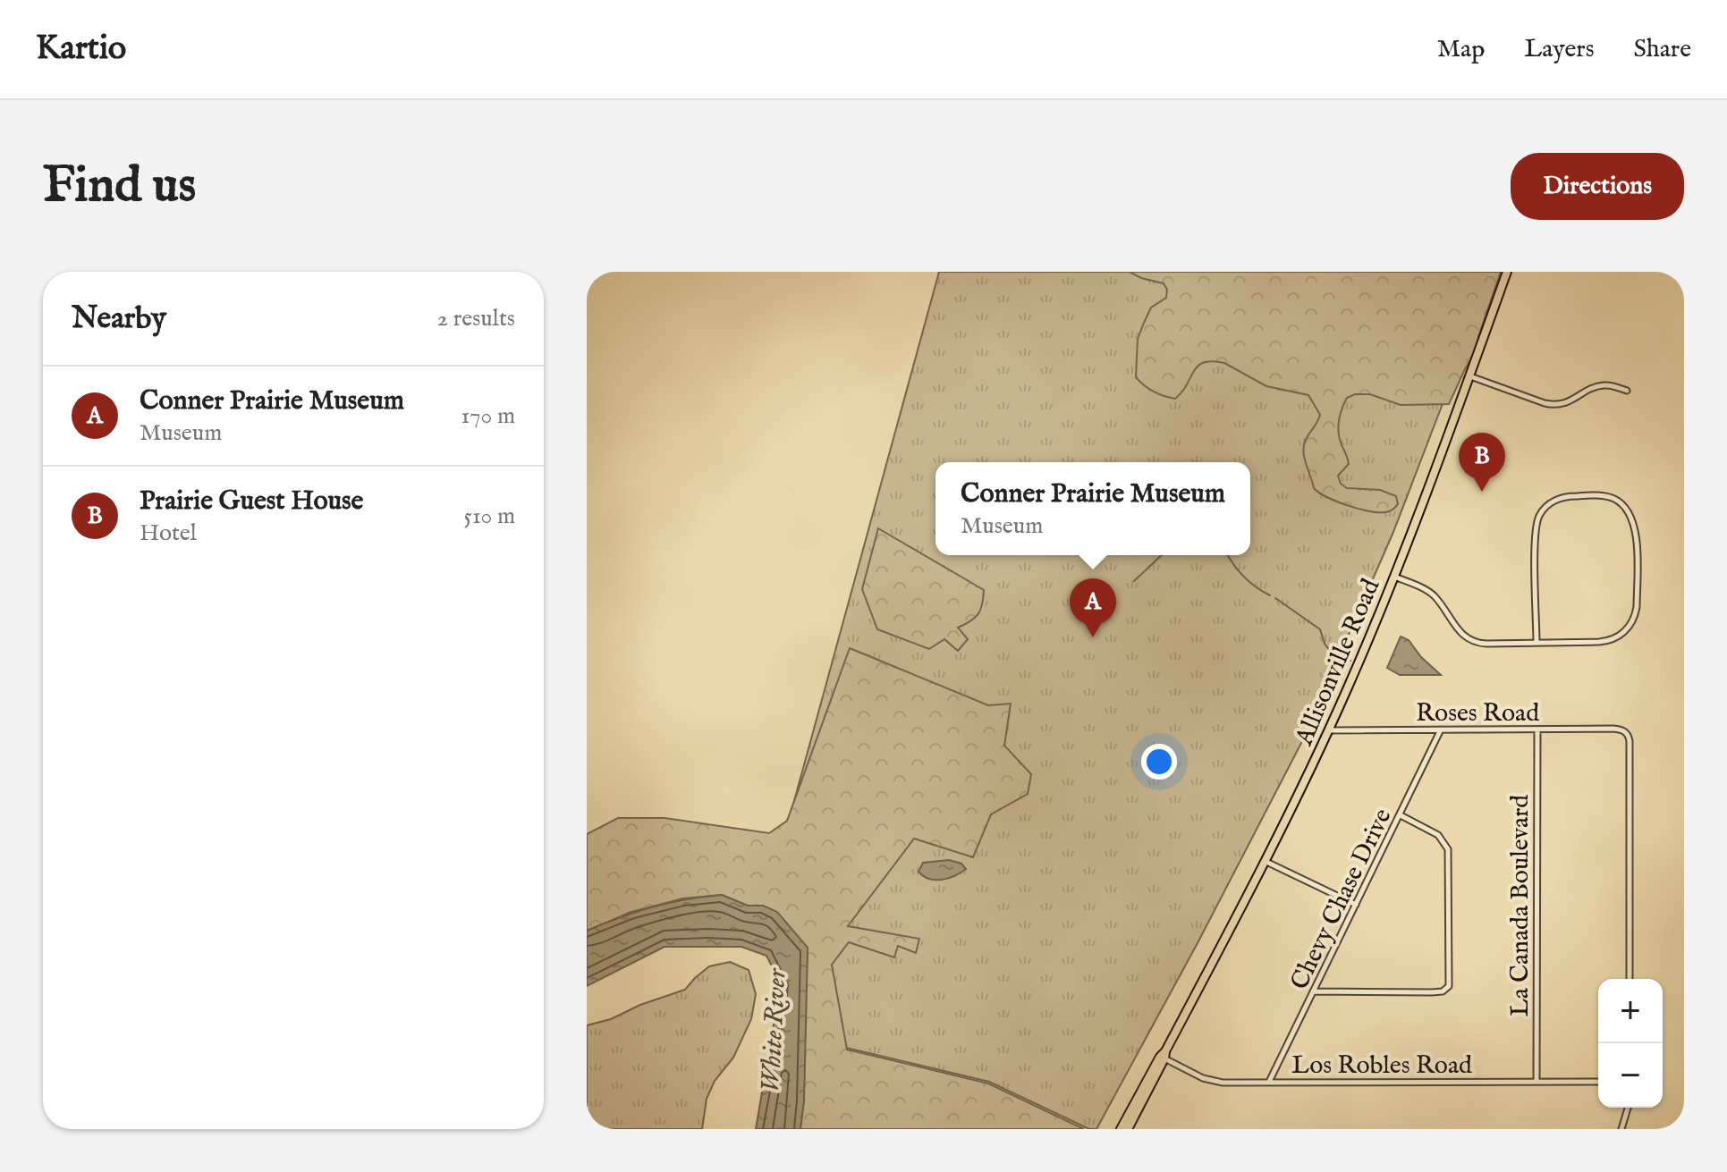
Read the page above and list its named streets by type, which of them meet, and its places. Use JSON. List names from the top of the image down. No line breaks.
{"streets":{"main road":["Allisonville Road"],"street":["Roses Road","Chevy Chase Drive","La Canada Boulevard","Los Robles Road"]},"crossings":[["Allisonville Road","Roses Road"],["Allisonville Road","Los Robles Road"],["Roses Road","Chevy Chase Drive"],["Roses Road","La Canada Boulevard"],["Chevy Chase Drive","Los Robles Road"],["La Canada Boulevard","Los Robles Road"]],"water":["White River"],"page":{"header":"Kartio","nav":["Map","Layers","Share"],"buttons":"Directions","title":"Find us","heading":["Nearby","2 results"],"list":[{"mark":"A","name":"Conner Prairie Museum","note":"Museum","value":"170 m"},{"mark":"B","name":"Prairie Guest House","note":"Hotel","value":"510 m"}],"pins":["B","A"],"popup":["Conner Prairie Museum","Museum"],"map_buttons":["+","−"]}}
